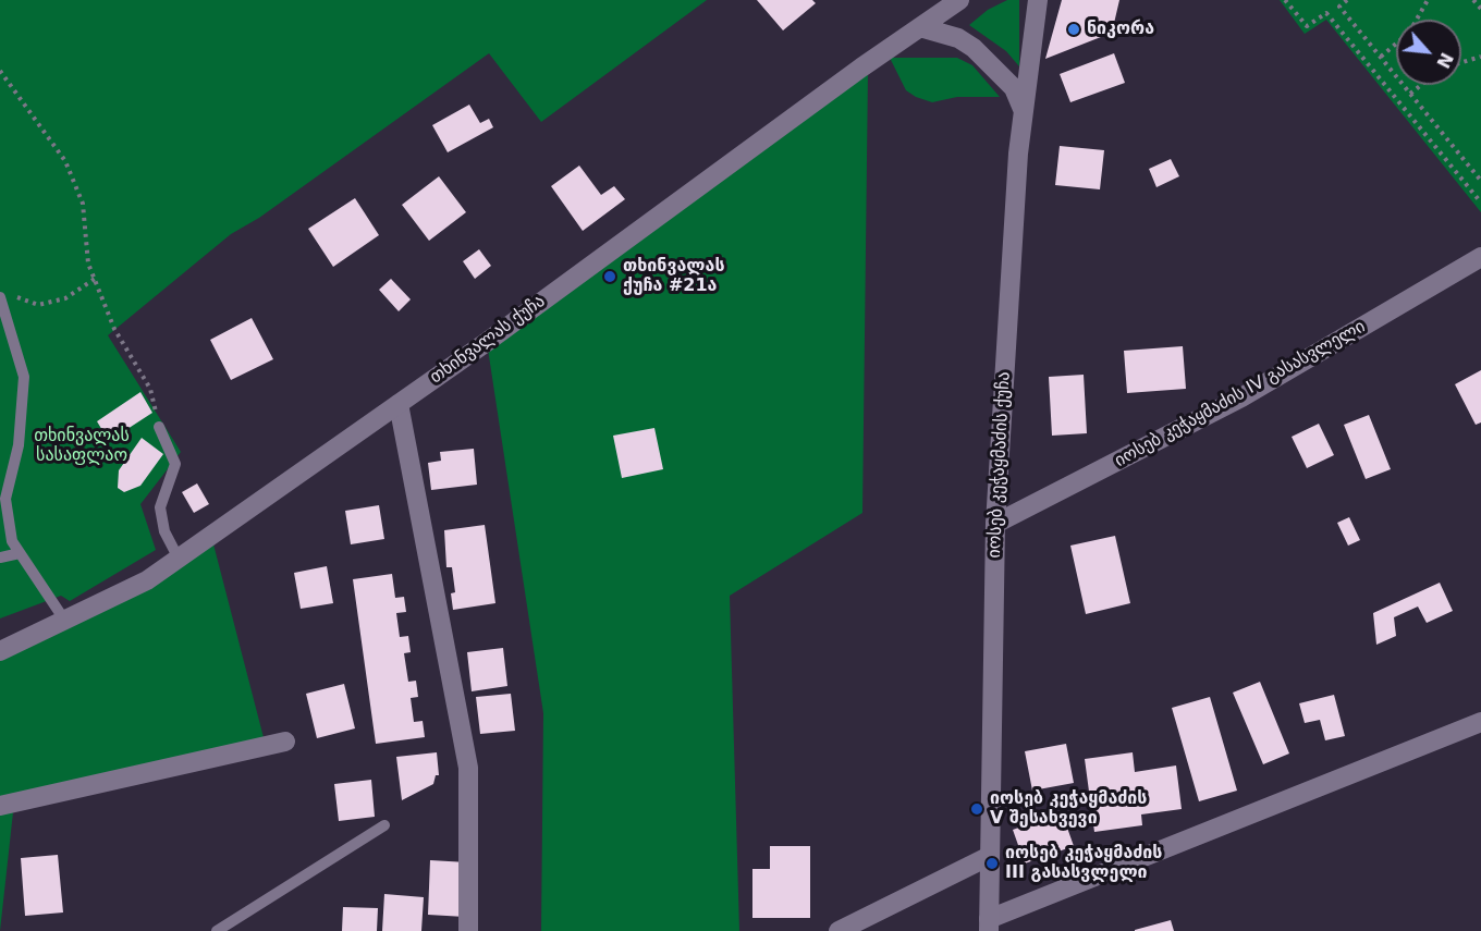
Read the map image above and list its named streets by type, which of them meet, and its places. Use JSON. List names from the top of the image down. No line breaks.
{"streets":{"street":["თხინვალას ქუჩა","იოსებ კეჭაყმაძის IV გასასვლელი","იოსებ კეჭაყმაძის ქუჩა"]},"crossings":[["იოსებ კეჭაყმაძის IV გასასვლელი","იოსებ კეჭაყმაძის ქუჩა"]],"parks":["თხინვალას სასაფლაო"],"places":["ნიკორა","თხინვალას ქუჩა #21ა","იოსებ კეჭაყმაძის V შესახვევი","იოსებ კეჭაყმაძის III გასასვლელი"],"north":"bottom right"}
